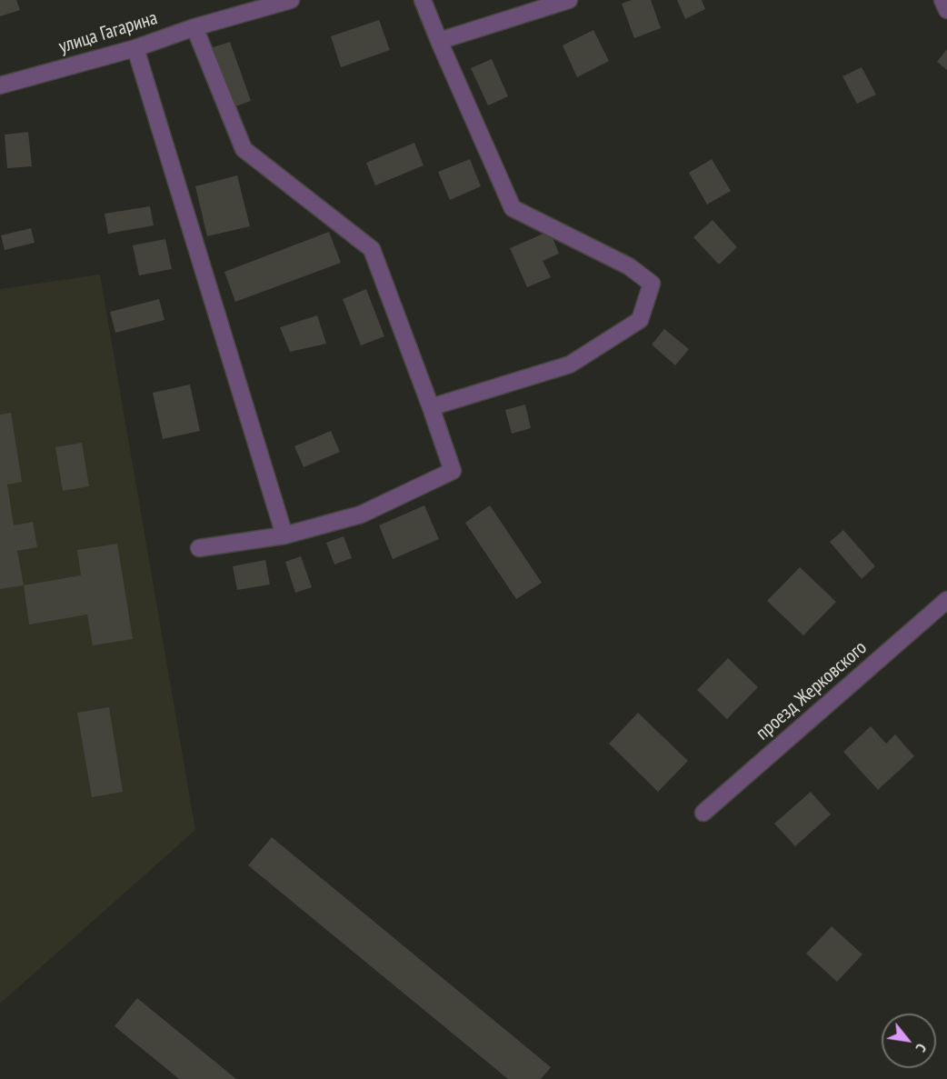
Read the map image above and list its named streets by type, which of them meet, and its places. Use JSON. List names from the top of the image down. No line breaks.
{"streets":{"street":["улица Гагарина","проезд Жерковского"]},"north":"bottom right"}
